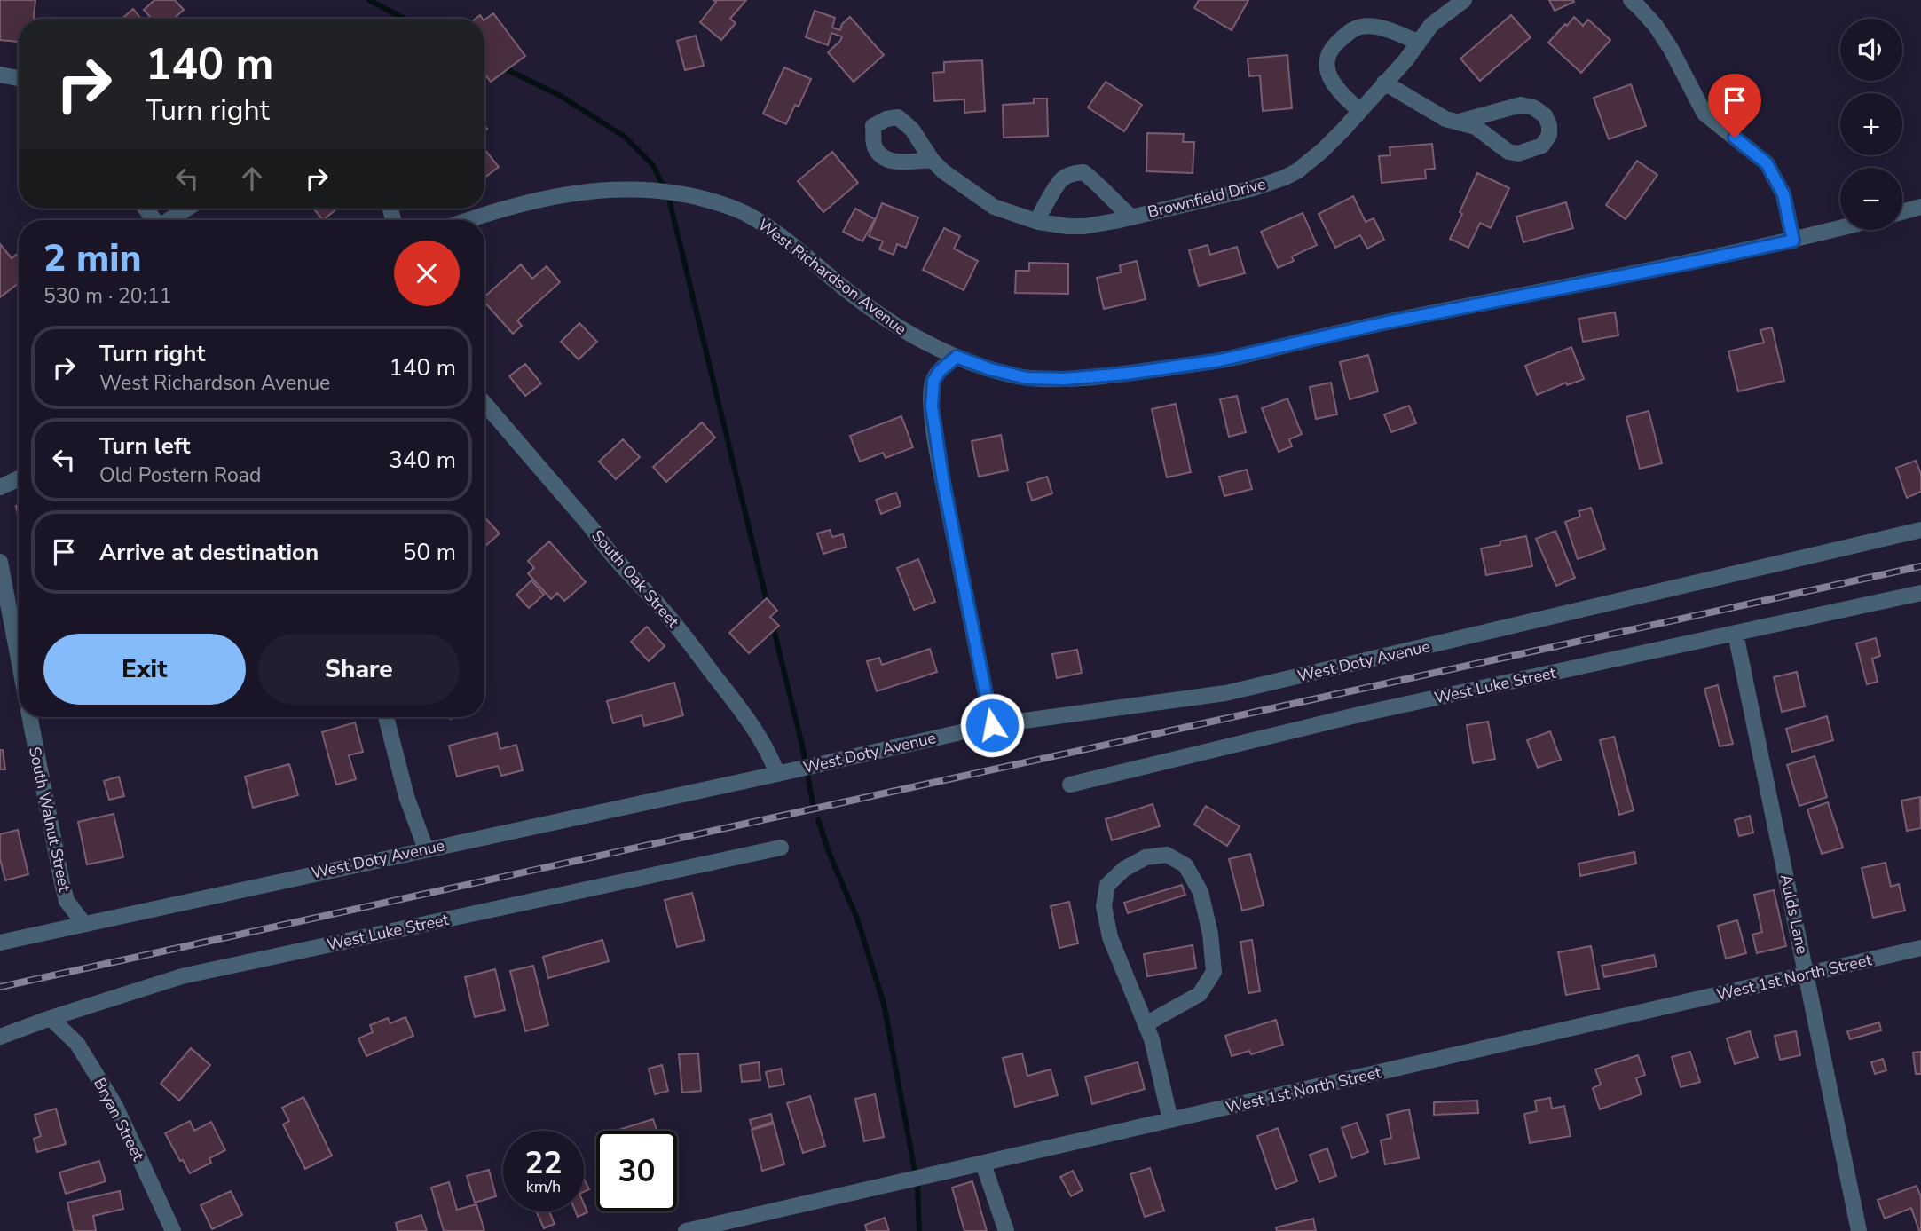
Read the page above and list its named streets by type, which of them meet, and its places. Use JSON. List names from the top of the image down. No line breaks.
{"streets":{"street":["Brownfield Drive","West Richardson Avenue","South Oak Street","West Doty Avenue","West Luke Street","South Walnut Street","Aulds Lane","West 1st North Street","Bryan Street"]},"crossings":[["South Oak Street","West Doty Avenue"],["West Doty Avenue","South Walnut Street"],["West Luke Street","Aulds Lane"],["West Luke Street","Bryan Street"],["Aulds Lane","West 1st North Street"]],"page":{"map_buttons":["+","−"],"turn":["140 m","Turn right"],"heading":["2 min","530 m · 20:11"],"list":[{"name":"Turn right","note":"West Richardson Avenue","value":"140 m"},{"name":"Turn left","note":"Old Postern Road","value":"340 m"},{"name":"Arrive at destination","value":"50 m"}],"buttons":["Exit","Share"],"speed":"22 km/h","limit":"30"}}
